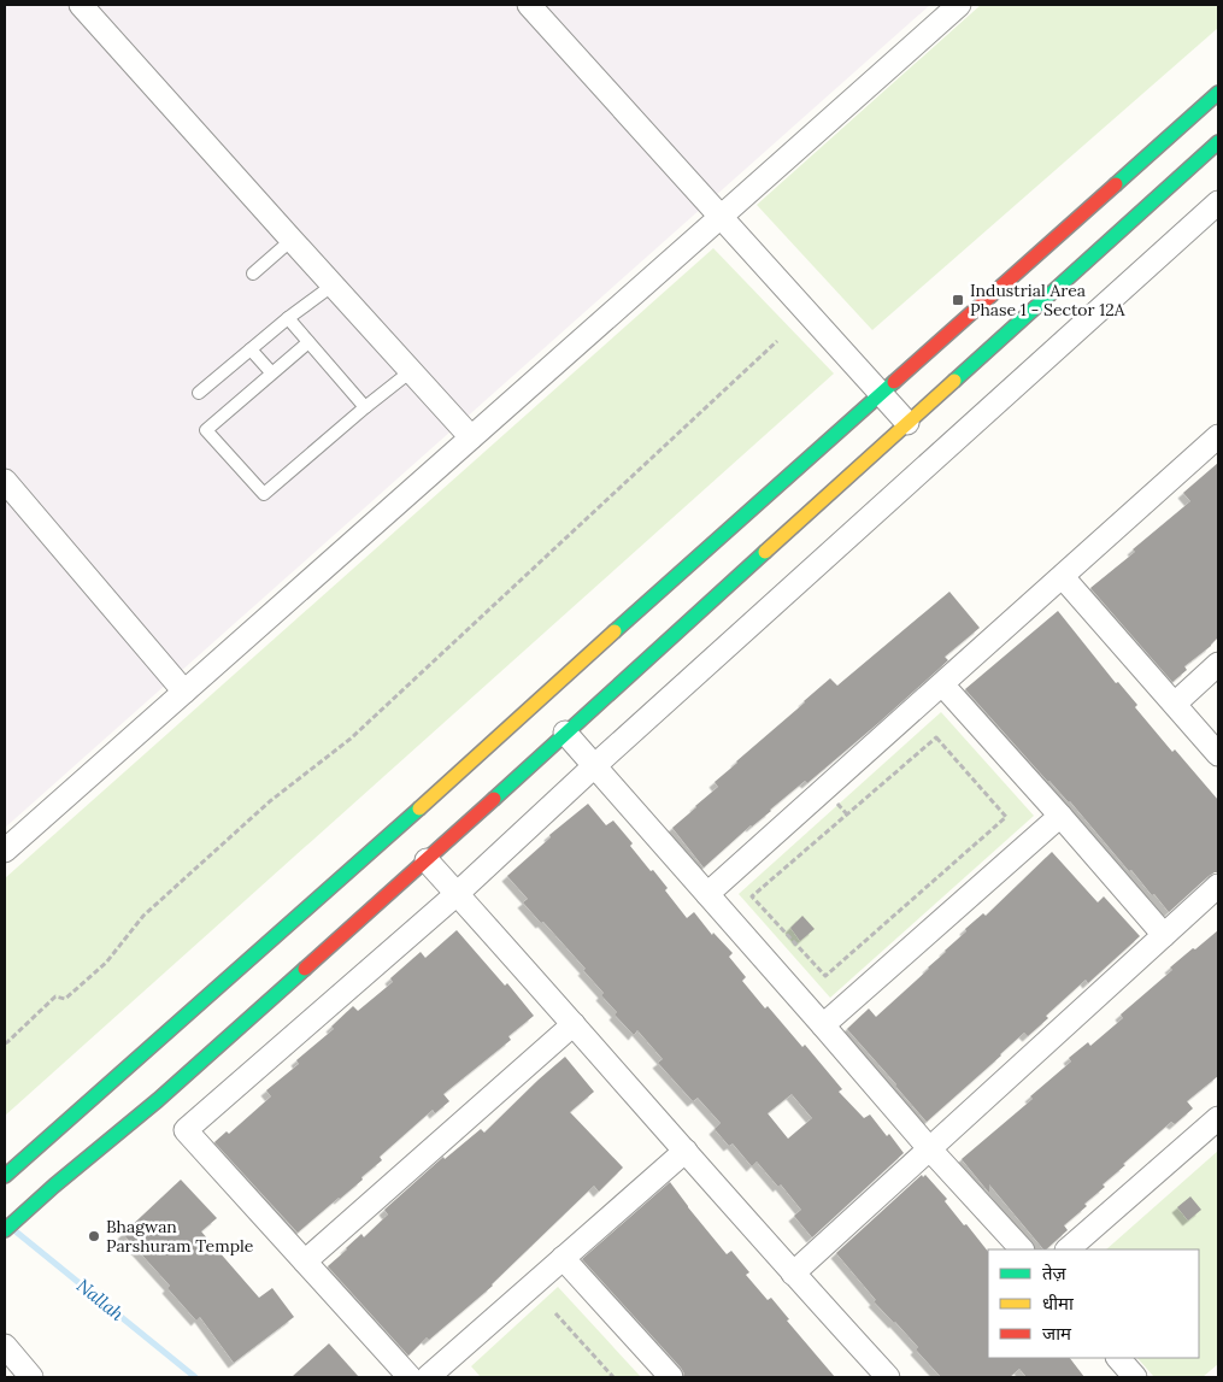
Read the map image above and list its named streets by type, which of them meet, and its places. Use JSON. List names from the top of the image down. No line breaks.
{"water":["Nallah"],"places":{"transit":["Industrial Area Phase 1 - Sector 12A"],"other":["Bhagwan Parshuram Temple"]},"legend":["तेज़","धीमा","जाम"]}
